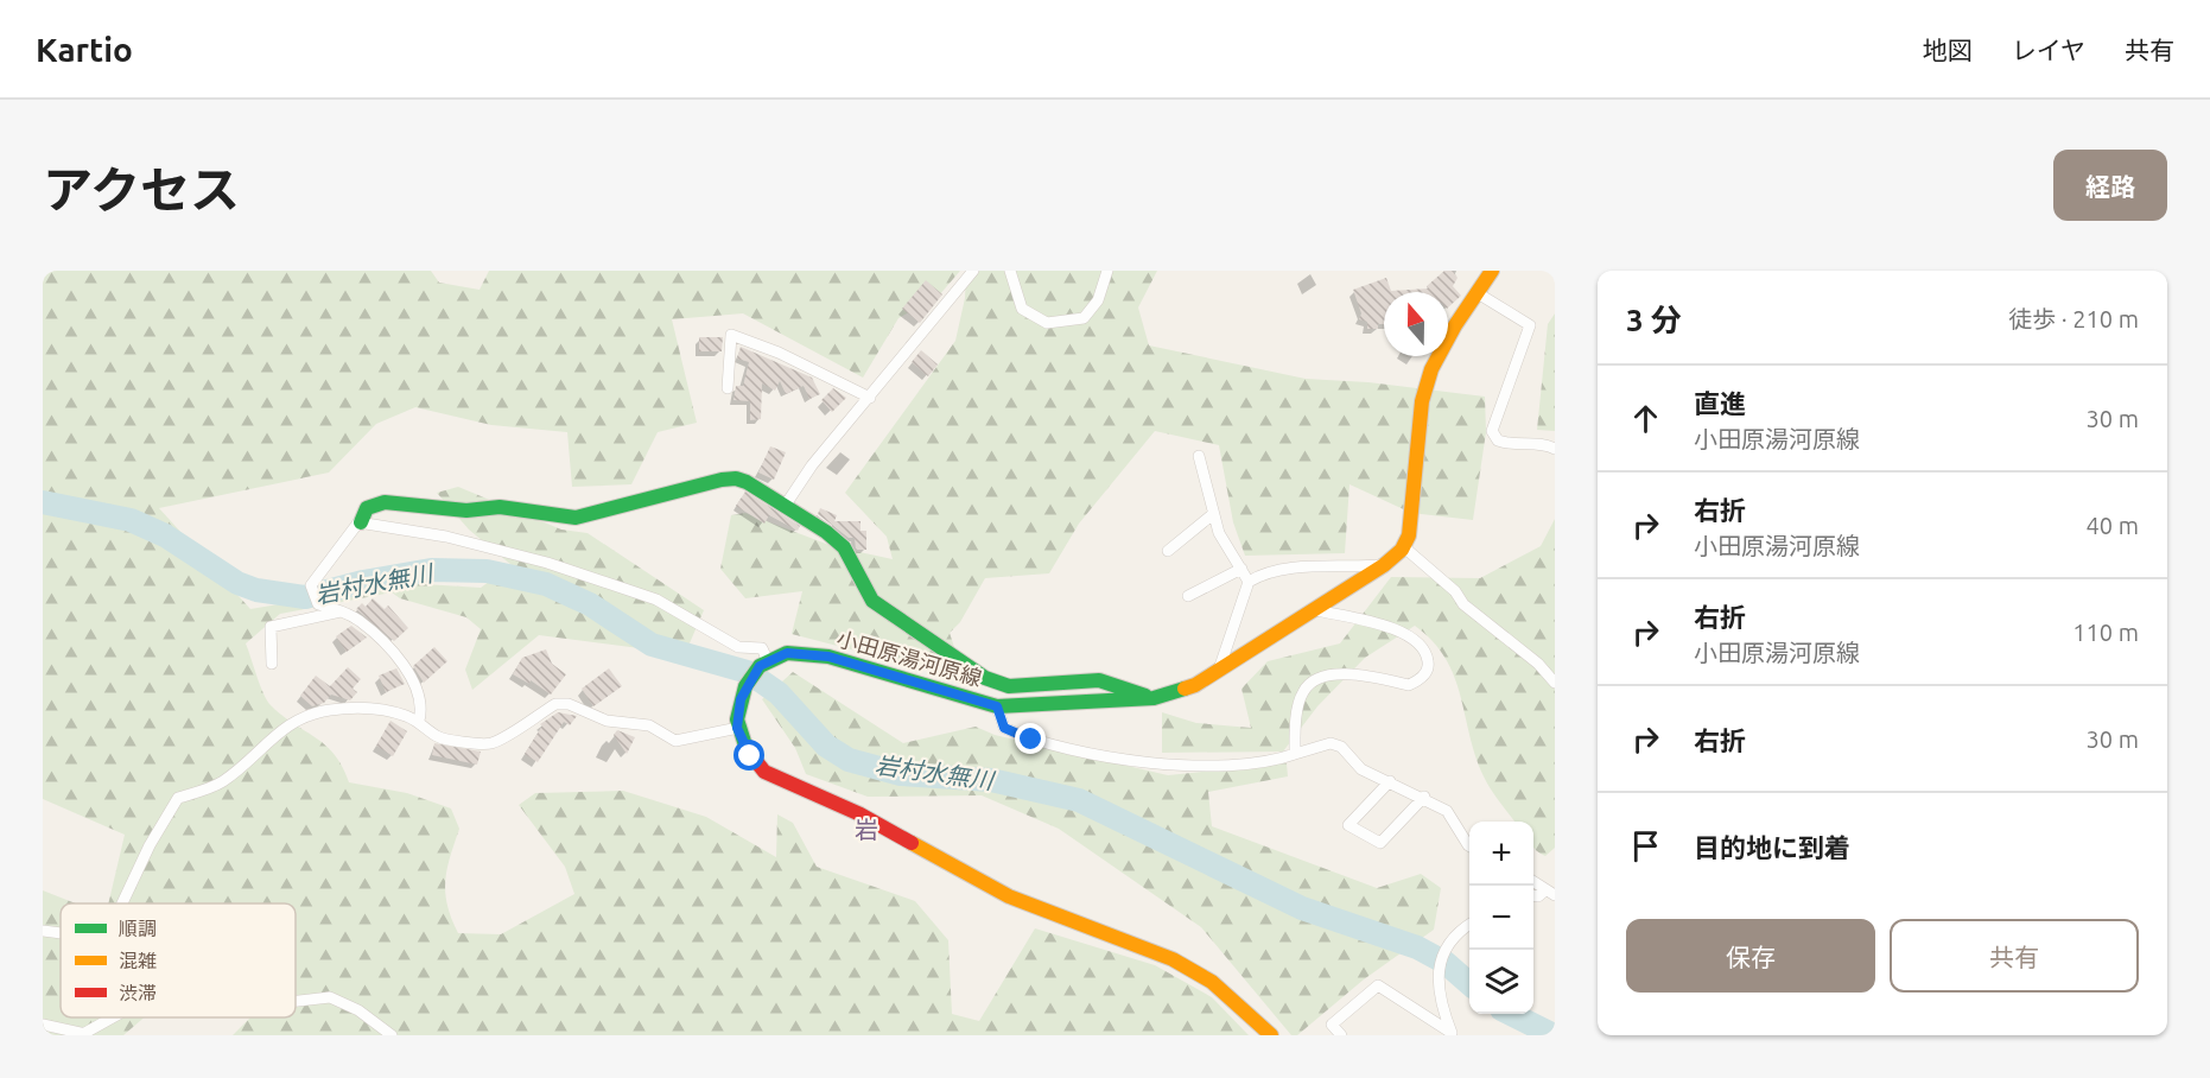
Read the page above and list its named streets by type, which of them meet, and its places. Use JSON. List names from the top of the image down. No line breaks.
{"streets":{"main road":["小田原湯河原線"]},"districts":["岩"],"water":["岩村水無川"],"legend":["順調","混雑","渋滞"],"north":"top","page":{"header":"Kartio","nav":["地図","レイヤ","共有"],"title":"アクセス","buttons":["経路",["保存","共有"]],"heading":["3 分","徒歩 · 210 m"],"list":[["直進","小田原湯河原線","30 m"],["右折","小田原湯河原線","40 m"],["右折","小田原湯河原線","110 m"],["右折","30 m"],"目的地に到着"],"map_buttons":["+","−"]}}
